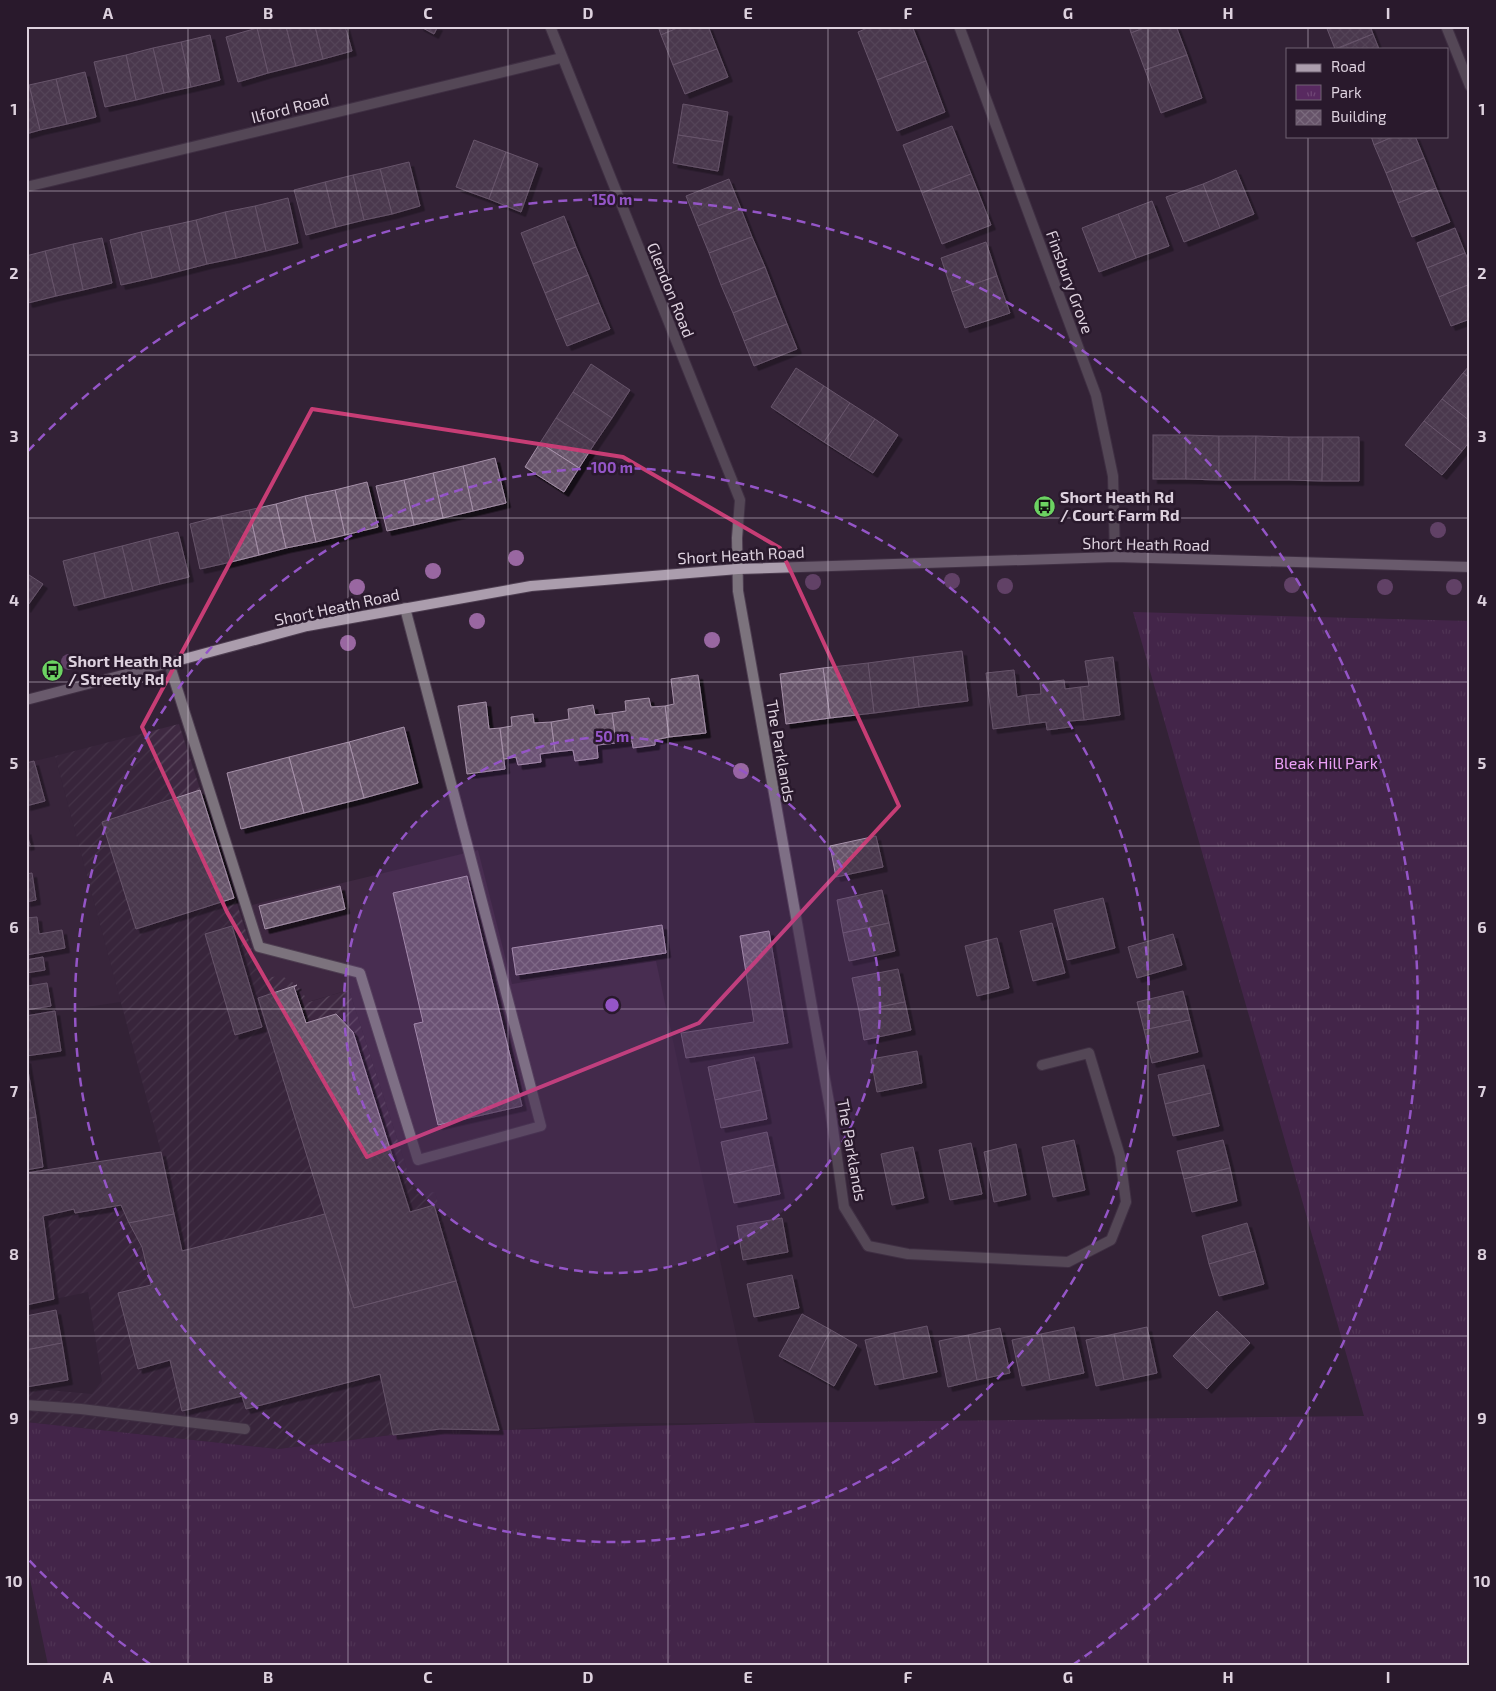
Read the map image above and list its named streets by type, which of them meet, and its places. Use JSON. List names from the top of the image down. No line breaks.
{"streets":{"street":["Ilford Road","Finsbury Grove","Glendon Road","Short Heath Road","The Parklands"]},"crossings":[["Ilford Road","Glendon Road"],["Finsbury Grove","Short Heath Road"],["Glendon Road","Short Heath Road"],["Glendon Road","The Parklands"],["Short Heath Road","The Parklands"]],"parks":["Bleak Hill Park"],"places":{"bus stop":["Short Heath Rd / Court Farm Rd","Short Heath Rd / Streetly Rd"]},"legend":["Road","Park","Building"],"grid":{"columns":["A","B","C","D","E","F","G","H","I"],"rows":["1","2","3","4","5","6","7","8","9","10"]},"rings":["150 m","100 m","50 m"]}
